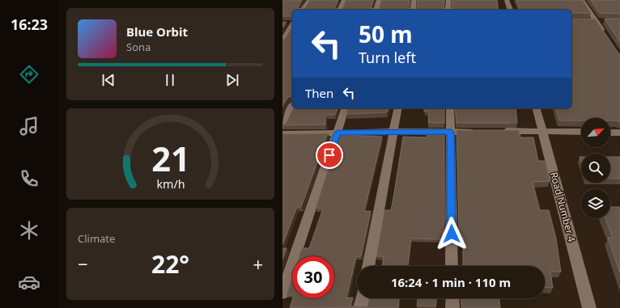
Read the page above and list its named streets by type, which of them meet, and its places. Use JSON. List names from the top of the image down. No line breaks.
{"streets":{"street":["Road Number 4"]},"north":"top right","page":{"tabs":"16:23","turn":["50 m","Turn left"],"song":["Blue Orbit","Sona"],"then":"Then","tile":"Climate","heat":["−","22°","+"],"limit":"30","trip":"16:24 · 1 min · 110 m","gauge":["21","km/h"]}}
